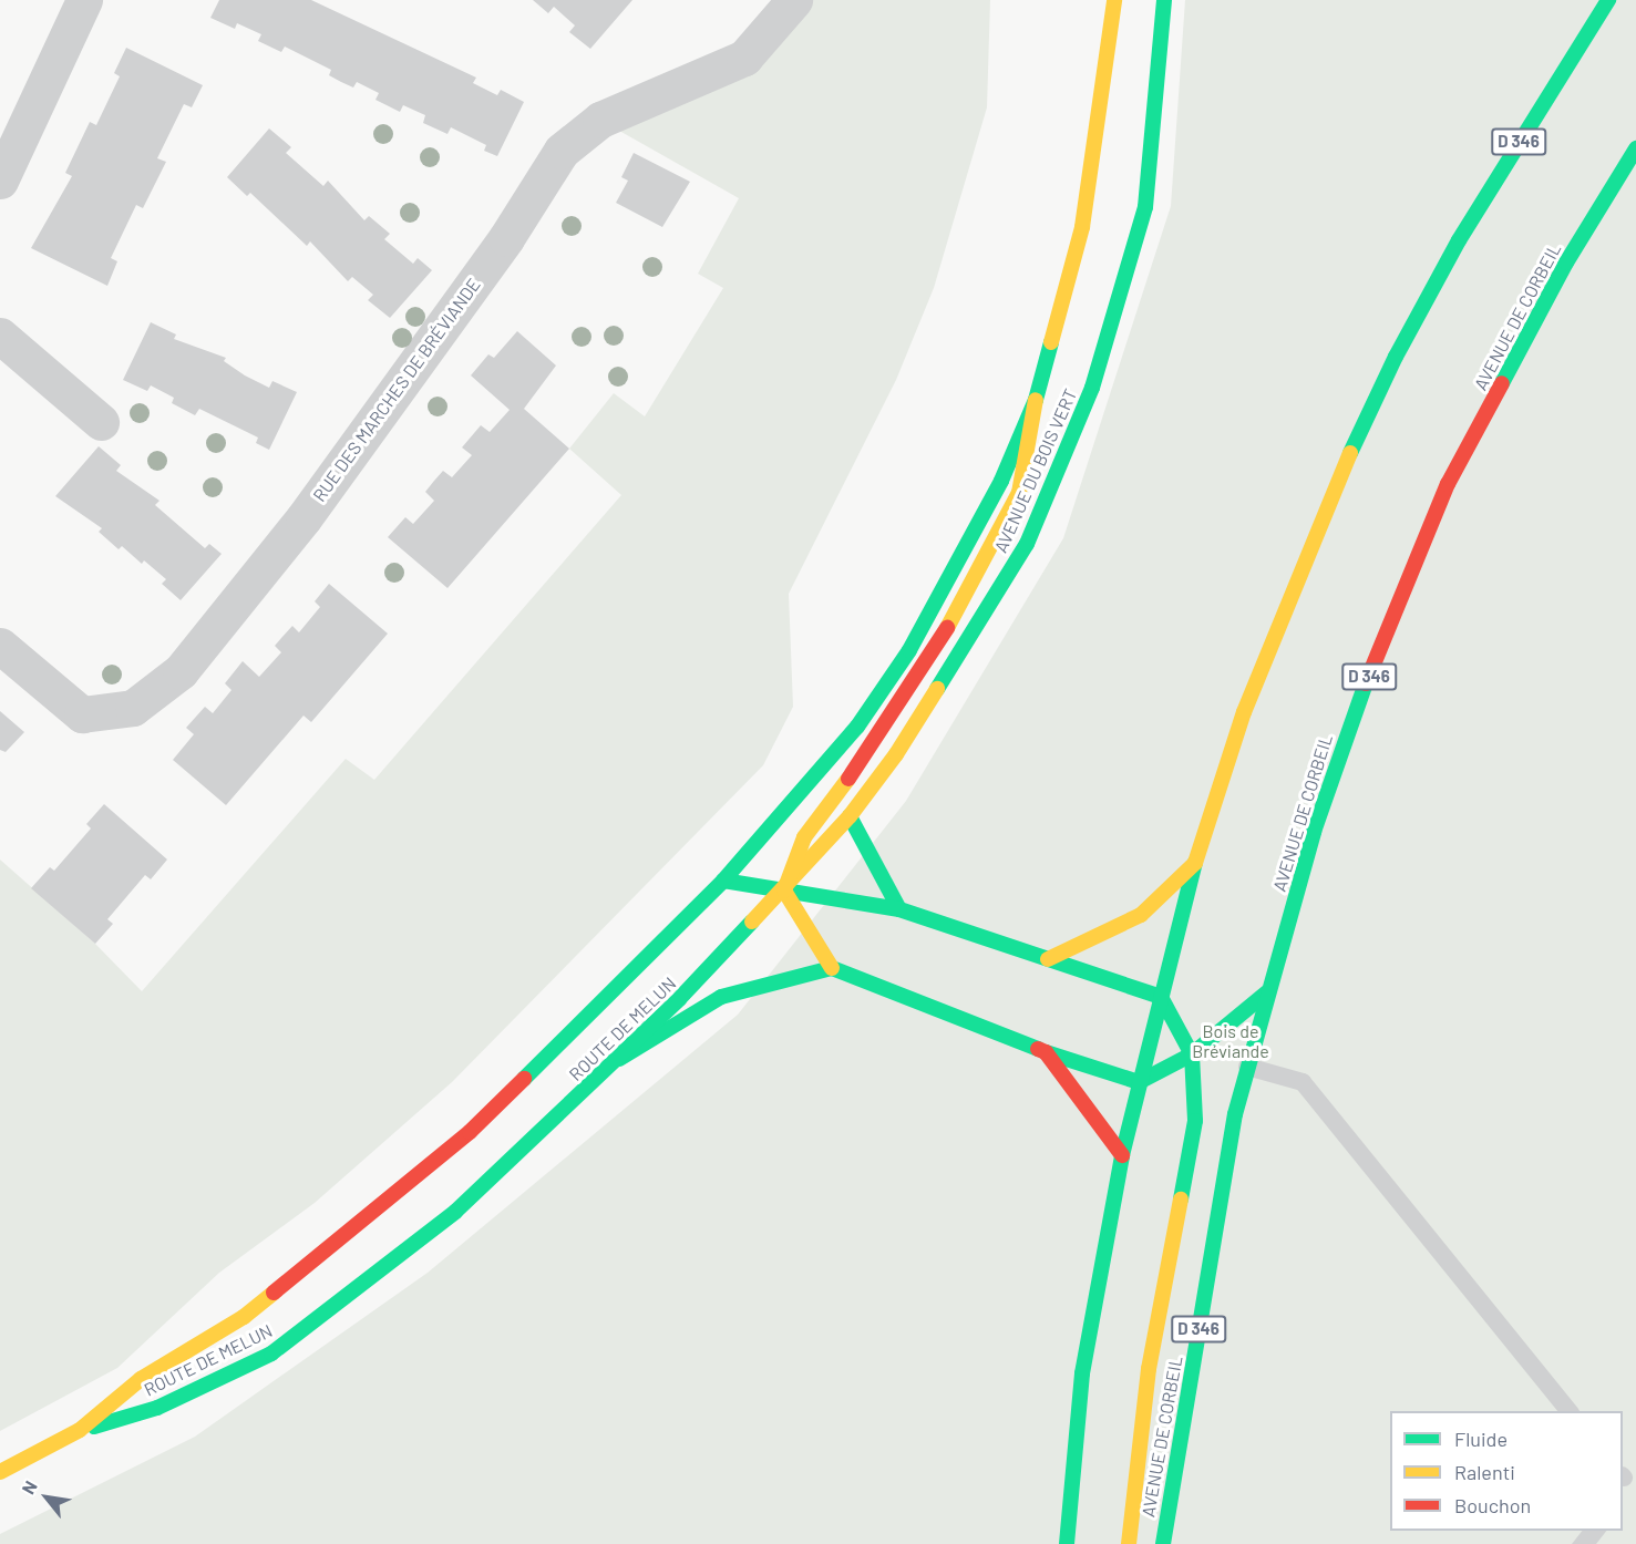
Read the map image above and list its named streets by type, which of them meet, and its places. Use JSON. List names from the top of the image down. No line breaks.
{"streets":{"main road":["D 346","AVENUE DE CORBEIL","AVENUE DU BOIS VERT","ROUTE DE MELUN"],"street":["RUE DES MARCHES DE BRÉVIANDE"]},"crossings":[["AVENUE DU BOIS VERT","ROUTE DE MELUN"]],"parks":["Bois de Bréviande"],"legend":["Fluide","Ralenti","Bouchon"],"north":"top left"}
